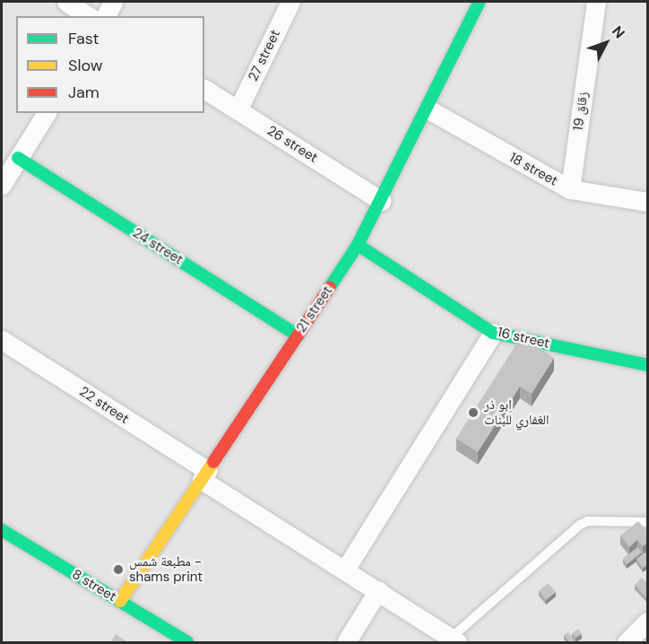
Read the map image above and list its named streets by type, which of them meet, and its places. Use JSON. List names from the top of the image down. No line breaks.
{"streets":{"street":["27 street","زقاق 19","26 street","18 street","24 street","21 street","16 street","22 street","8 street"]},"crossings":[["27 street","26 street"],["زقاق 19","18 street"],["26 street","21 street"],["18 street","21 street"],["24 street","21 street"],["21 street","16 street"],["21 street","22 street"],["21 street","8 street"]],"places":["ابو ذر الغفاري للبنات","مطبعة شمس - shams print"],"legend":["Fast","Slow","Jam"],"north":"top right"}
